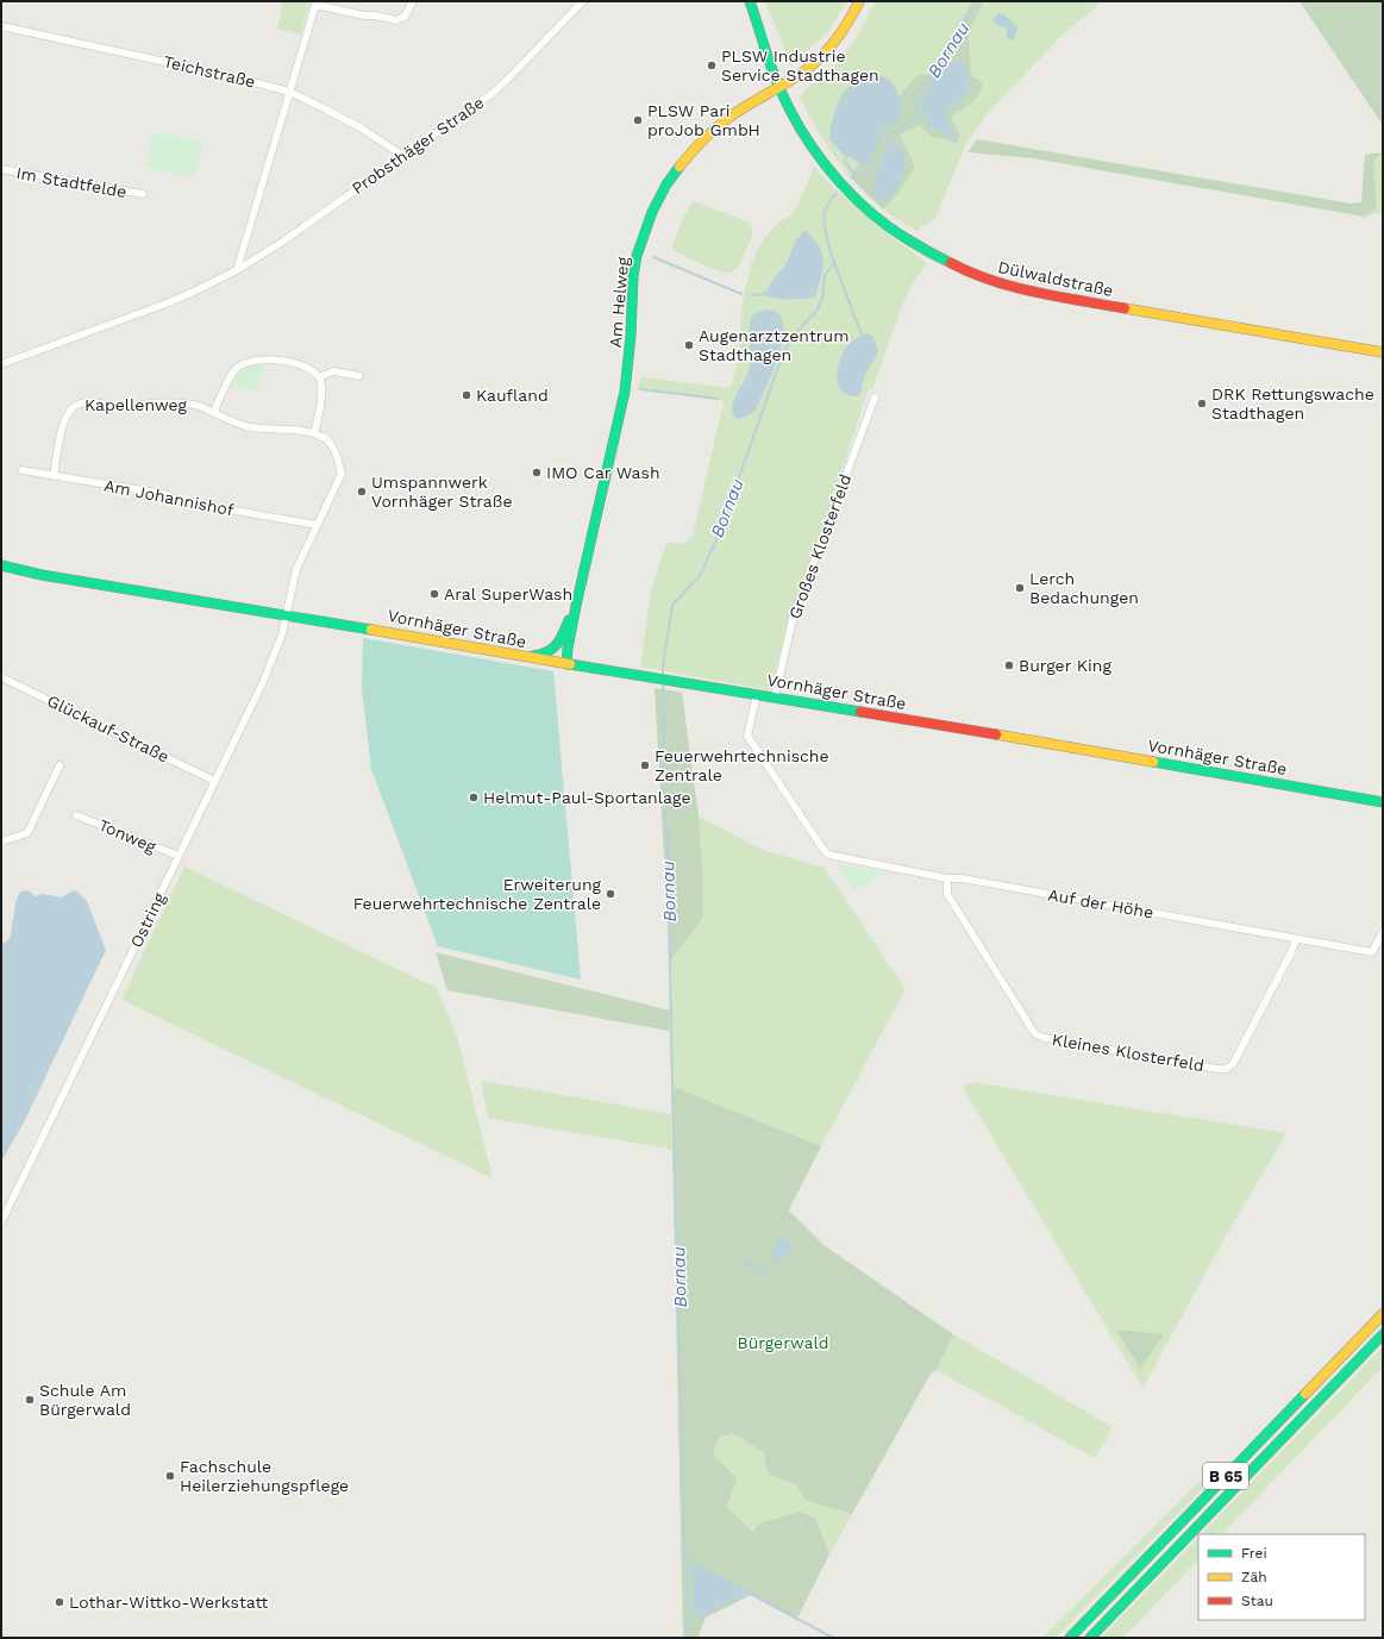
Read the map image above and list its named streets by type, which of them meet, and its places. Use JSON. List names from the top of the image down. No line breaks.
{"streets":{"main road":["Dülwaldstraße","Am Helweg","Vornhäger Straße","B 65"],"street":["Teichstraße","Probsthäger Straße","Im Stadtfelde","Kapellenweg","Am Johannishof","Großes Klosterfeld","Glückauf-Straße","Tonweg","Auf der Höhe","Ostring","Kleines Klosterfeld"]},"crossings":[["Teichstraße","Probsthäger Straße"],["Dülwaldstraße","Am Helweg"],["Am Helweg","Vornhäger Straße"],["Kapellenweg","Am Johannishof"],["Großes Klosterfeld","Vornhäger Straße"],["Vornhäger Straße","Auf der Höhe"],["Vornhäger Straße","Ostring"],["Glückauf-Straße","Ostring"],["Tonweg","Ostring"],["Auf der Höhe","Kleines Klosterfeld"]],"water":["Bornau"],"parks":["Bürgerwald"],"places":["PLSW Industrie Service Stadthagen","PLSW Pari proJob GmbH","Augenarztzentrum Stadthagen","Kaufland","DRK Rettungswache Stadthagen","IMO Car Wash","Umspannwerk Vornhäger Straße","Lerch Bedachungen","Aral SuperWash","Burger King","Feuerwehrtechnische Zentrale","Helmut-Paul-Sportanlage","Erweiterung Feuerwehrtechnische Zentrale","Schule Am Bürgerwald","Fachschule Heilerziehungspflege","Lothar-Wittko-Werkstatt"],"legend":["Frei","Zäh","Stau"]}
